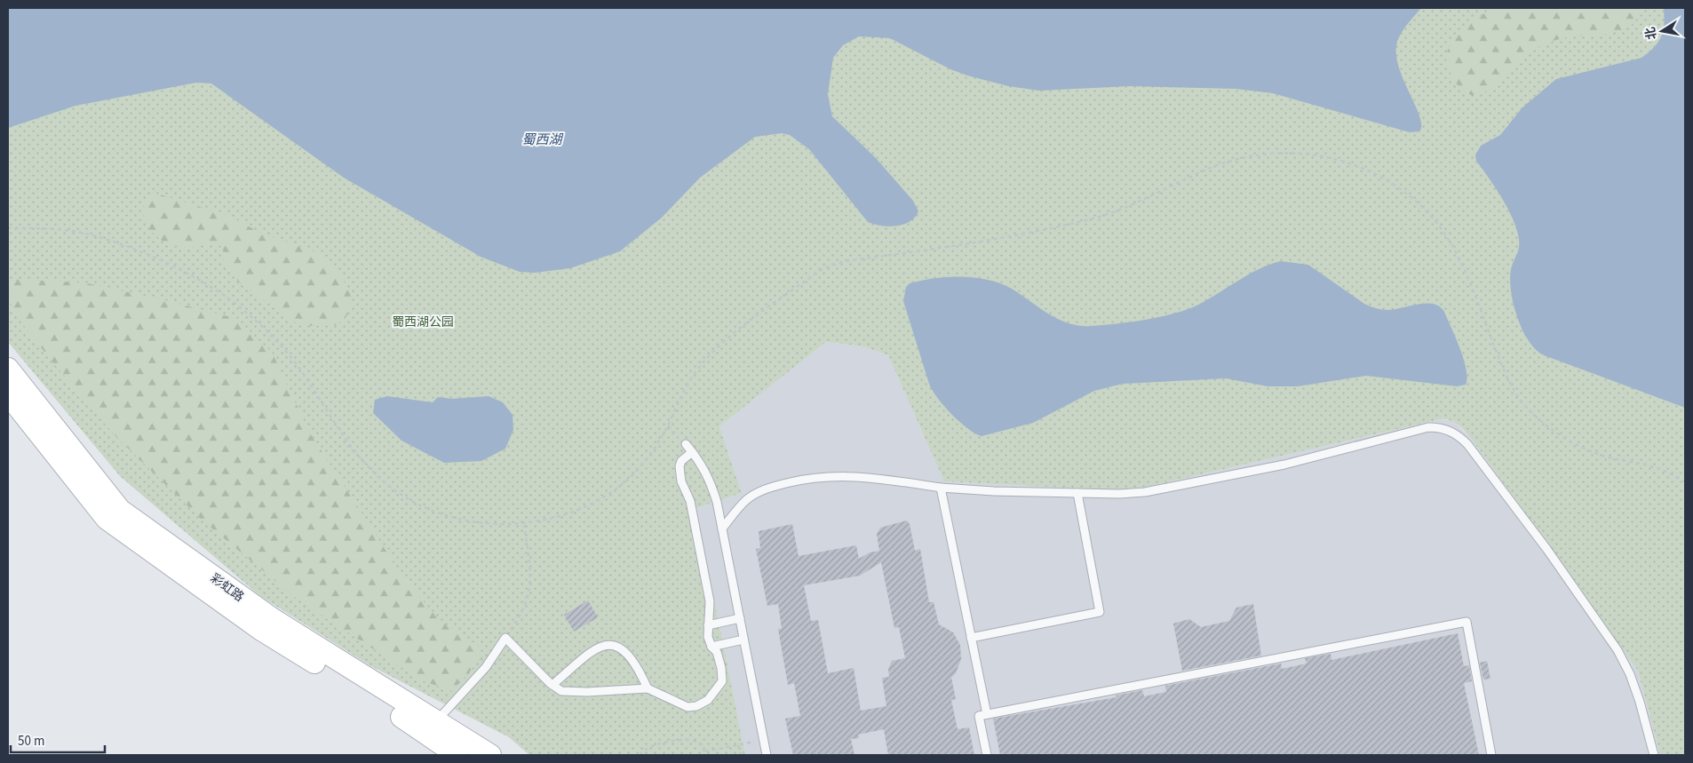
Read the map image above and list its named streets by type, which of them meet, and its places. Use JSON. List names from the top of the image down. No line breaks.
{"streets":{"main road":["彩虹路"]},"water":["蜀西湖"],"parks":["蜀西湖公园"],"scale_bar":"50 m","north":"left"}
